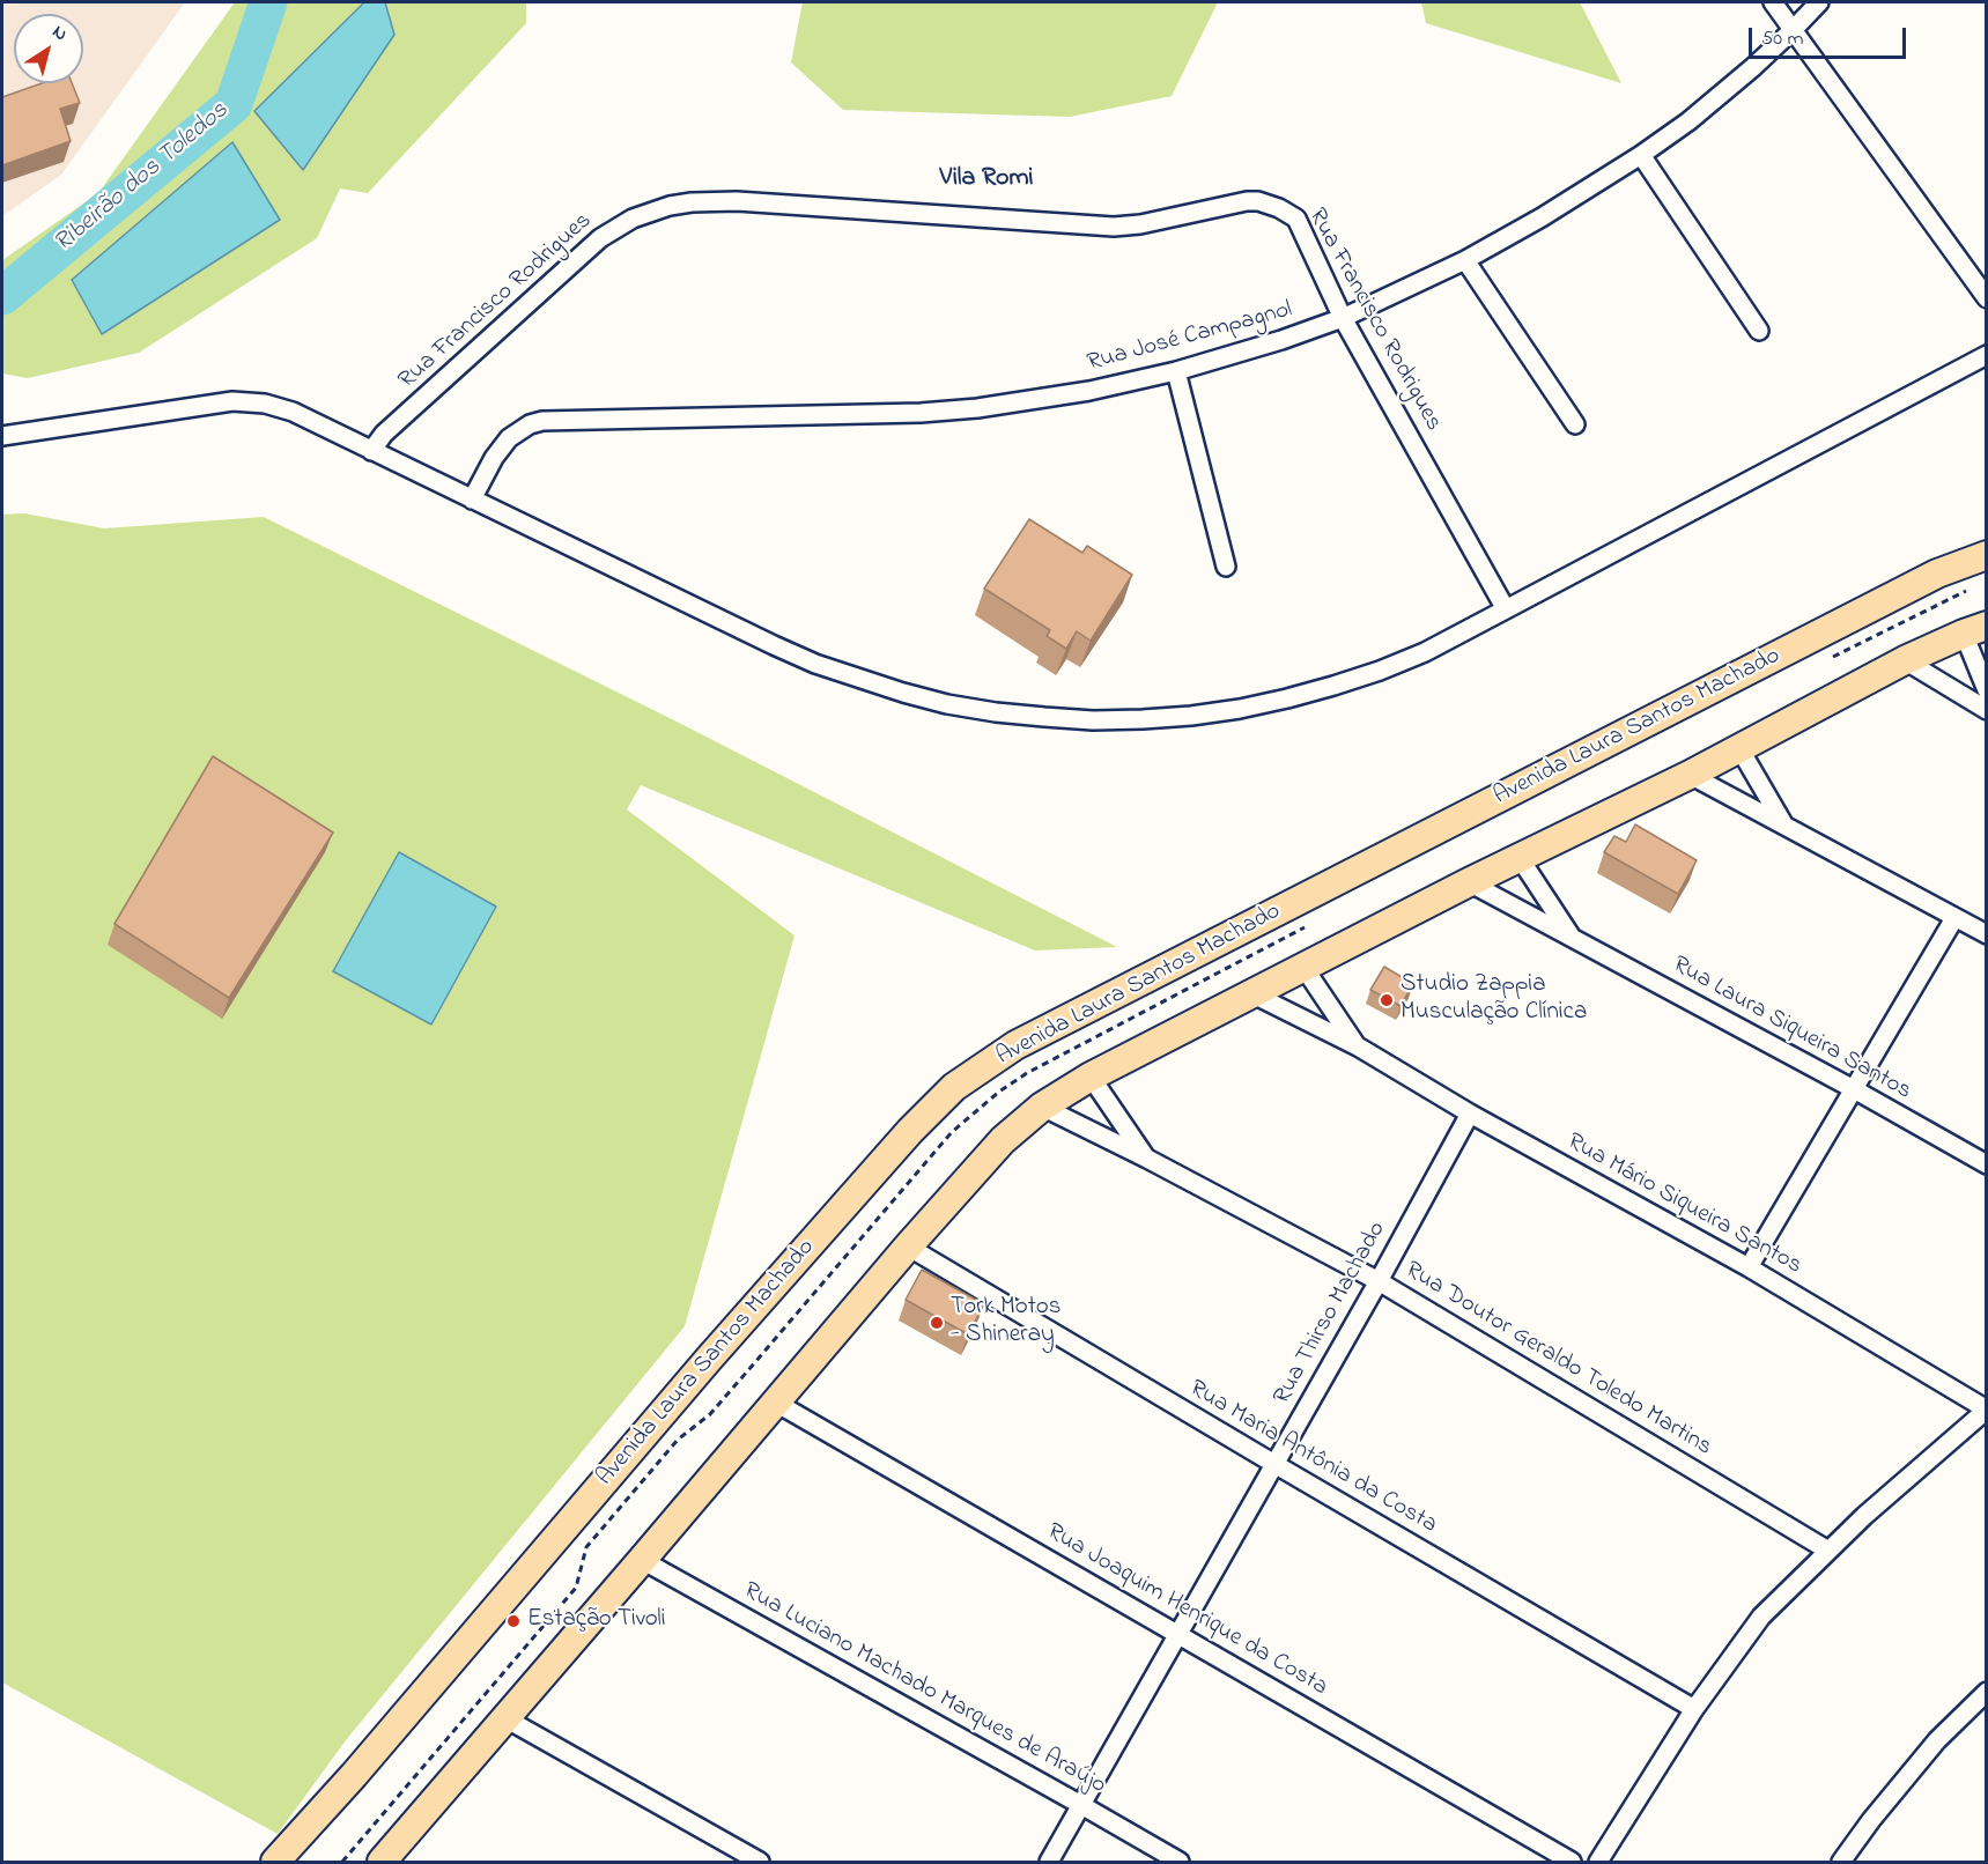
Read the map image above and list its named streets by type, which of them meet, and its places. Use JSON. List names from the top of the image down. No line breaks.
{"streets":{"main road":["Avenida Laura Santos Machado"],"street":["Rua Francisco Rodrigues","Rua José Campagnol","Rua Laura Siqueira Santos","Rua Mário Siqueira Santos","Rua Thirso Machado","Rua Doutor Geraldo Toledo Martins","Rua Maria Antônia da Costa","Rua Joaquim Henrique da Costa","Rua Luciano Machado Marques de Araújo"]},"crossings":[["Rua Francisco Rodrigues","Rua José Campagnol"],["Rua Mário Siqueira Santos","Rua Thirso Machado"],["Rua Thirso Machado","Rua Doutor Geraldo Toledo Martins"],["Rua Thirso Machado","Rua Maria Antônia da Costa"],["Rua Thirso Machado","Rua Joaquim Henrique da Costa"],["Rua Thirso Machado","Rua Luciano Machado Marques de Araújo"]],"districts":["Vila Romi"],"water":["Ribeirão dos Toledos"],"places":["Studio Zappia Musculação Clínica","Tork Motos - Shineray","Estação Tivoli"],"scale_bar":"50 m","north":"top right"}
